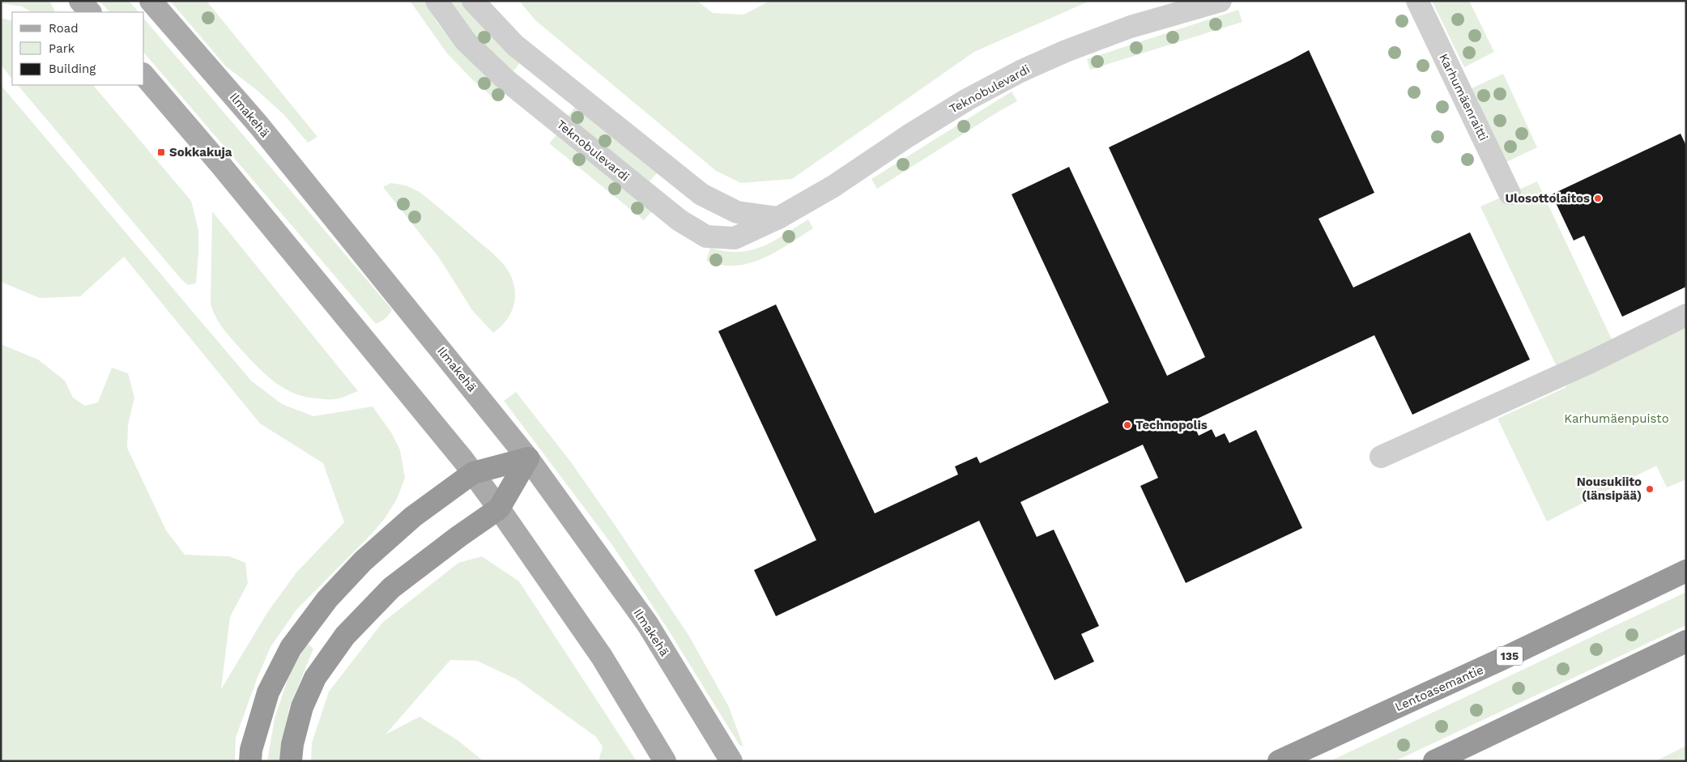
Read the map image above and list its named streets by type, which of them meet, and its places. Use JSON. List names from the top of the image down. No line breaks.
{"streets":{"highway":["135","Lentoasemantie"],"main road":["Ilmakehä"],"street":["Teknobulevardi","Karhumäenraitti"]},"parks":["Karhumäenpuisto"],"places":{"transit":["Sokkakuja"],"other":["Ulosottolaitos","Technopolis","Nousukiito (länsipää)"]},"legend":["Road","Park","Building"]}
